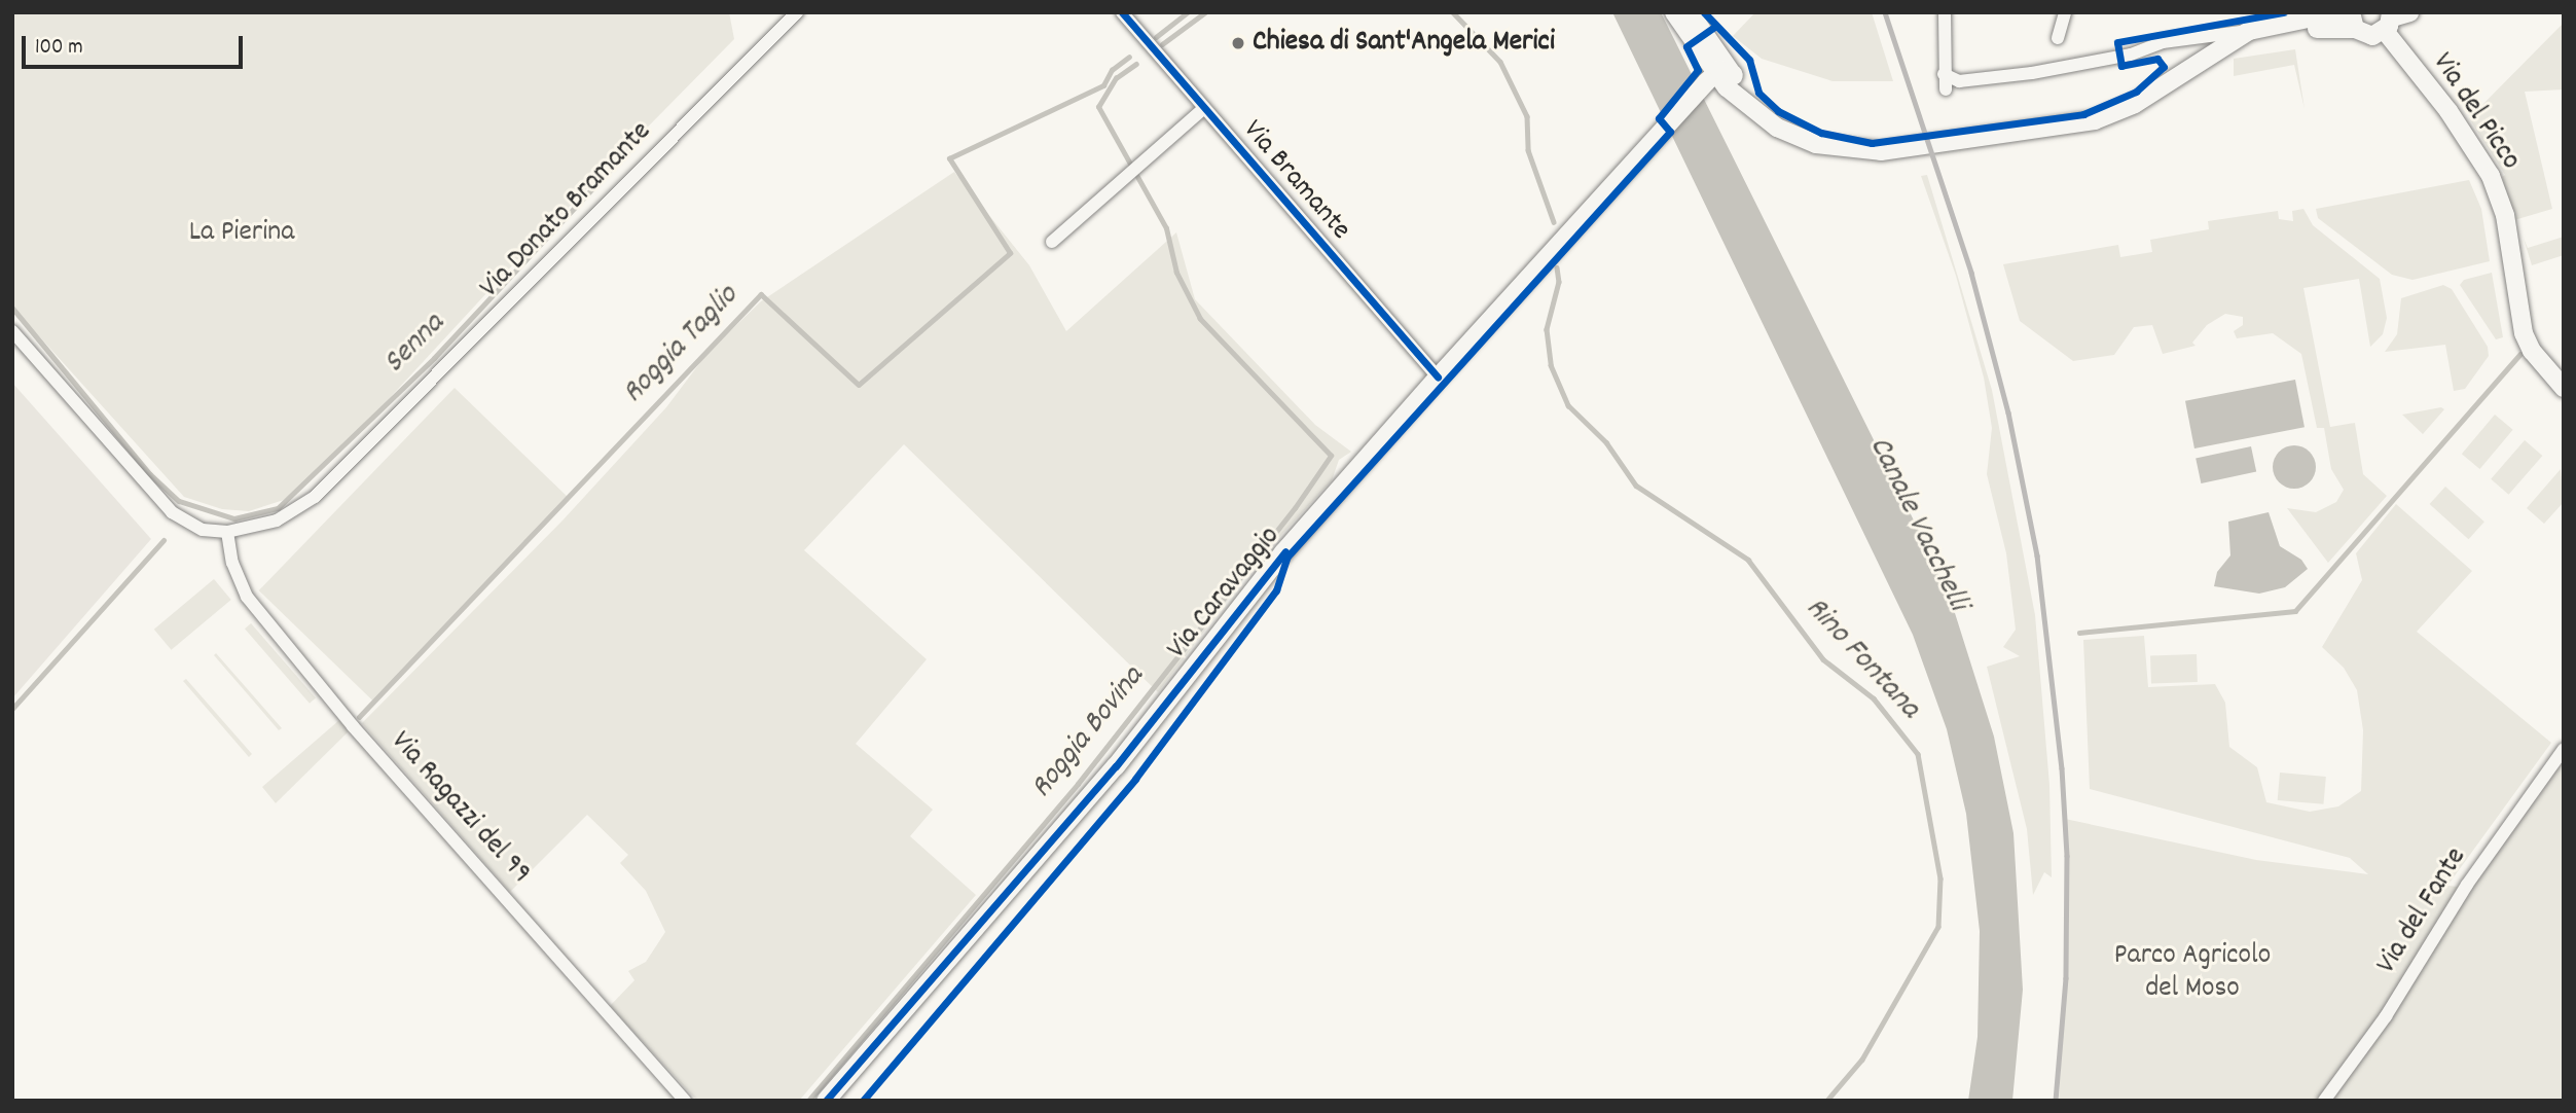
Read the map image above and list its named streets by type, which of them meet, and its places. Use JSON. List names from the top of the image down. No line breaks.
{"streets":{"main road":["Via del Picco","Via Caravaggio"],"street":["Via Bramante","Via Donato Bramante","Via Ragazzi del 99","Via del Fante"]},"crossings":[["Via Bramante","Via Caravaggio"],["Via Donato Bramante","Via Ragazzi del 99"]],"water":["Senna","Roggia Taglio","Canale Vacchelli","Rino Fontana","Roggia Bovina"],"parks":["La Pierina","Parco Agricolo del Moso"],"places":["Chiesa di Sant'Angela Merici"],"scale_bar":"100 m"}
